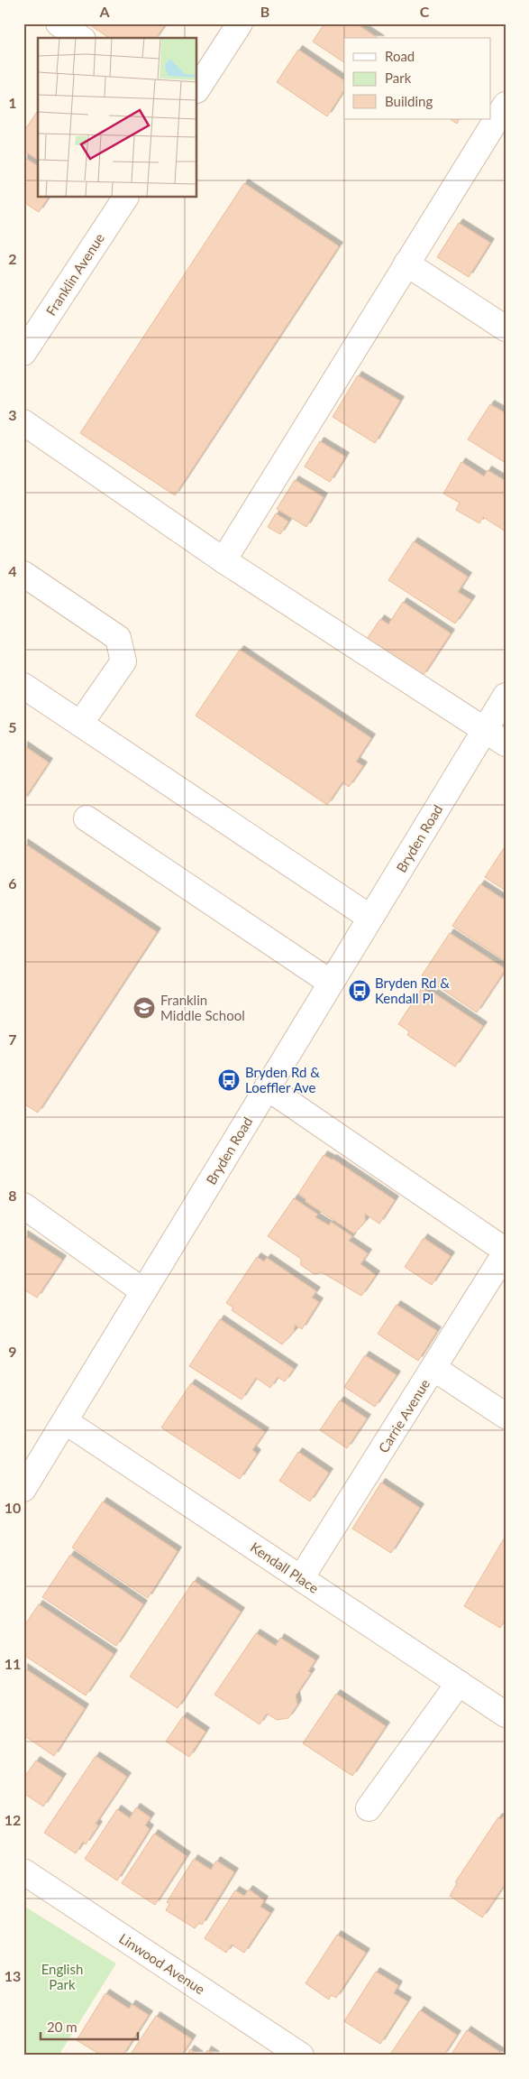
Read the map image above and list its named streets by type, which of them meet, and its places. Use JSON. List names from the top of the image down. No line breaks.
{"streets":{"street":["Franklin Avenue","Bryden Road","Carrie Avenue","Kendall Place","Linwood Avenue"]},"crossings":[["Bryden Road","Kendall Place"],["Carrie Avenue","Kendall Place"]],"parks":["English Park"],"places":{"bus stop":["Bryden Rd & Kendall Pl","Bryden Rd & Loeffler Ave"],"school or university":["Franklin Middle School"]},"legend":["Road","Park","Building"],"scale_bar":"20 m","grid":{"columns":["A","B","C"],"rows":["1","2","3","4","5","6","7","8","9","10","11","12","13"]}}
